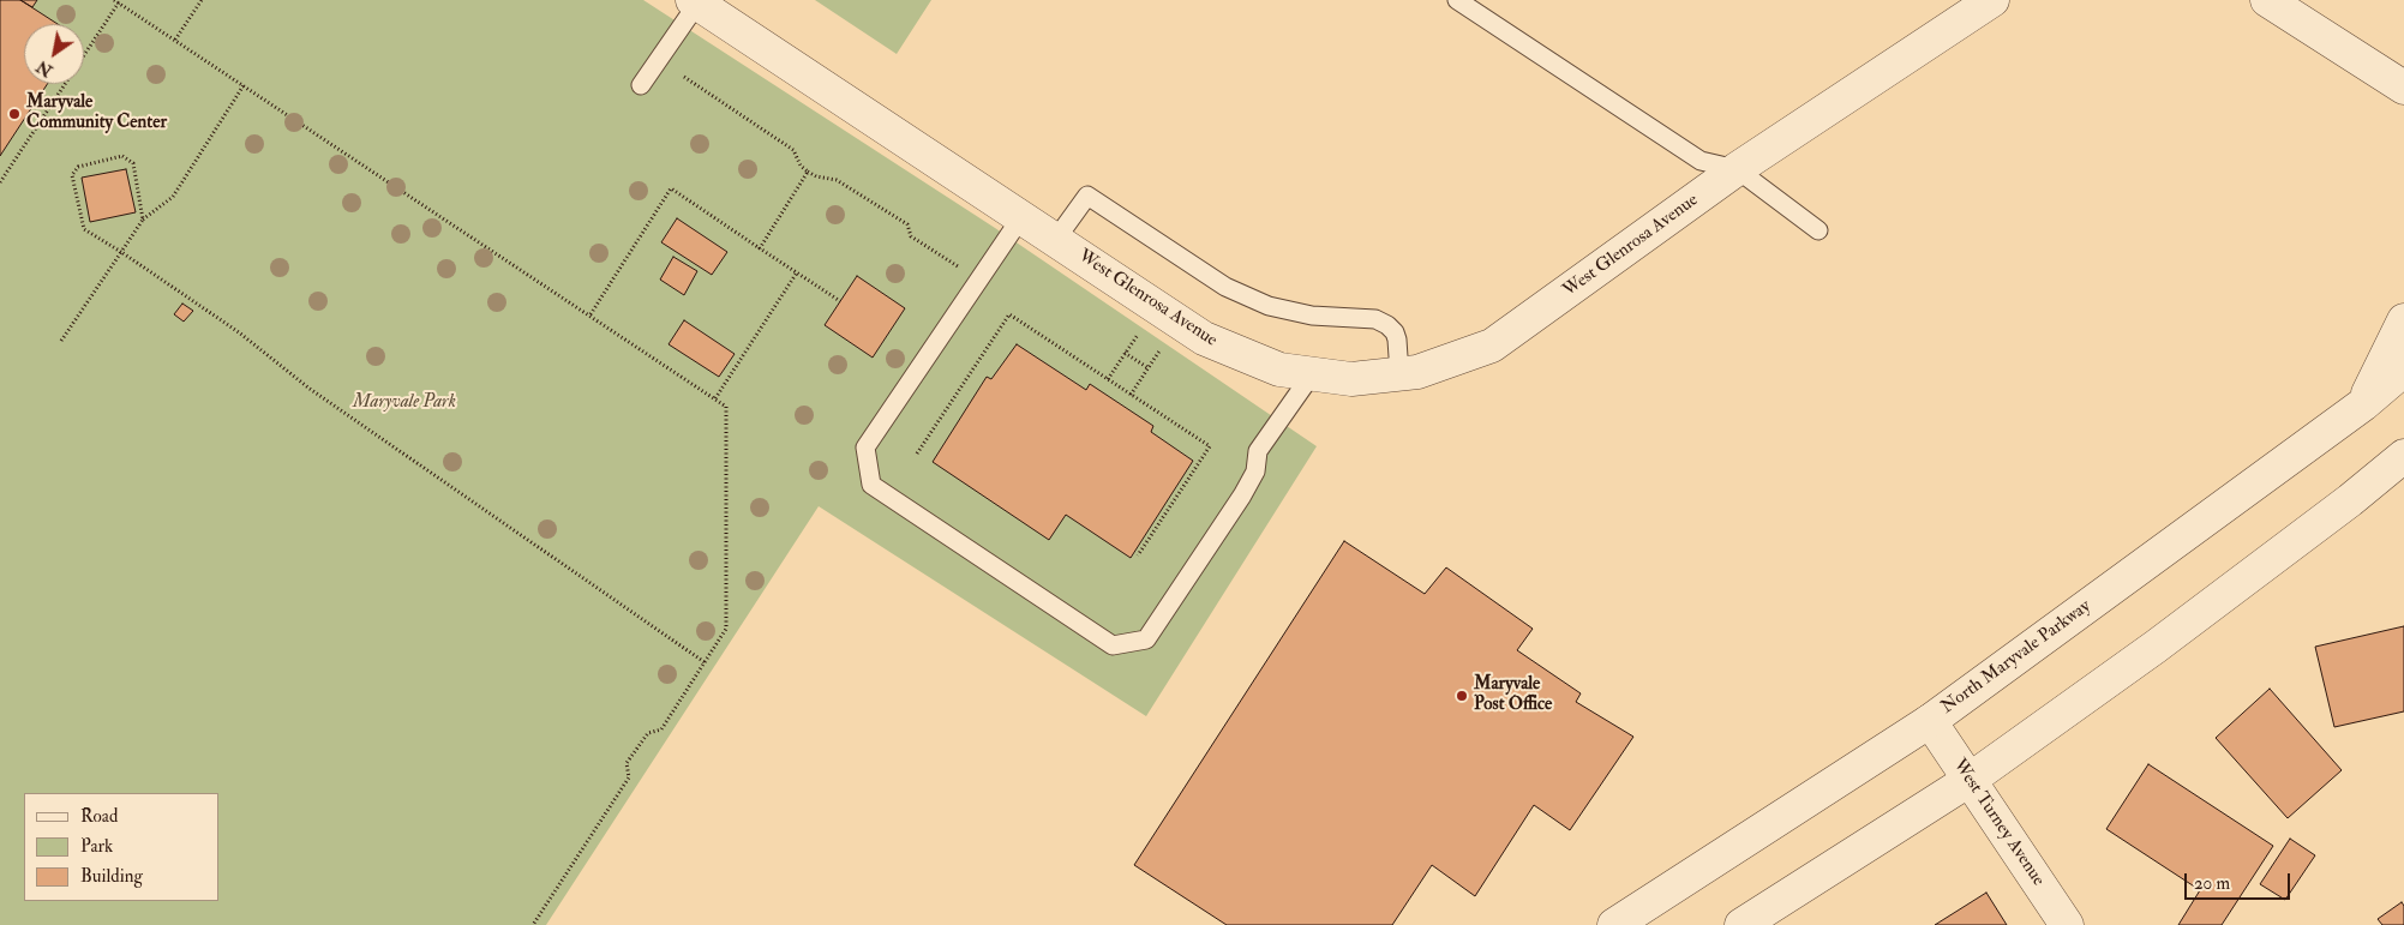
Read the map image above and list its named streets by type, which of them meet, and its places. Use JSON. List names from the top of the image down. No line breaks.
{"streets":{"street":["West Glenrosa Avenue","North Maryvale Parkway","West Turney Avenue"]},"crossings":[["North Maryvale Parkway","West Turney Avenue"]],"parks":["Maryvale Park"],"places":["Maryvale Community Center","Maryvale Post Office"],"legend":["Road","Park","Building"],"scale_bar":"20 m","north":"bottom left"}
